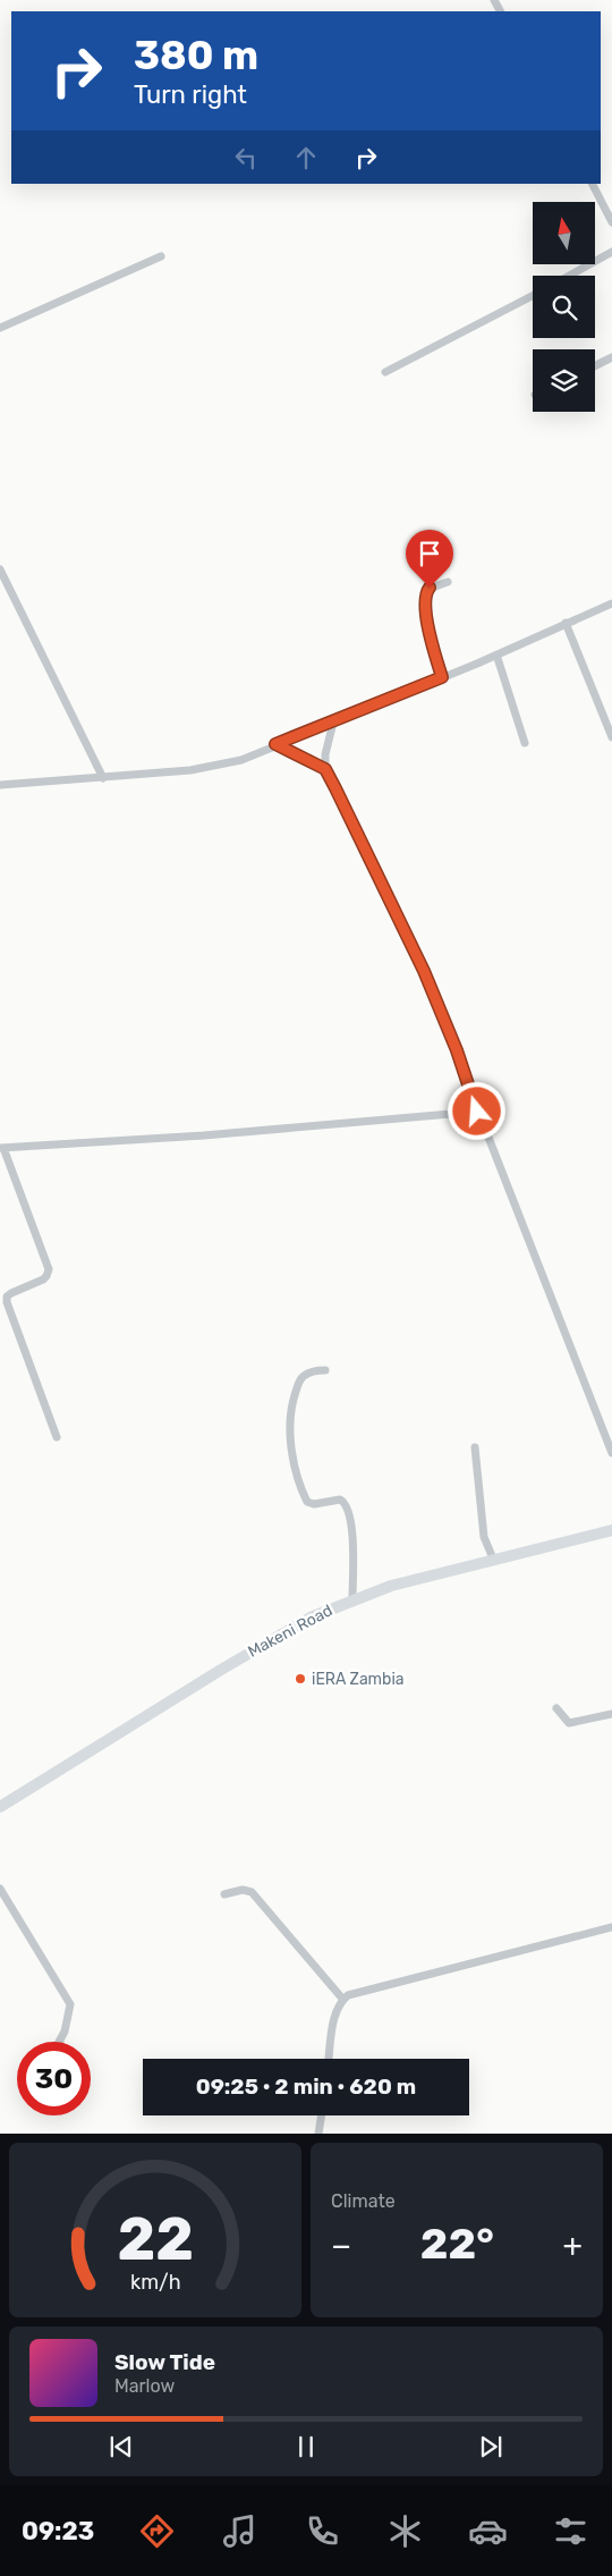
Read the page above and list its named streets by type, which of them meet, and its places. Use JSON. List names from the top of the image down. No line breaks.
{"streets":{"main road":["Makeni Road"]},"places":["iERA Zambia"],"north":"top","page":{"turn":["380 m","Turn right"],"limit":"30","trip":"09:25 · 2 min · 620 m","tile":"Climate","heat":["−","22°","+"],"song":["Slow Tide","Marlow"],"tabs":"09:23","gauge":["22","km/h"]}}
